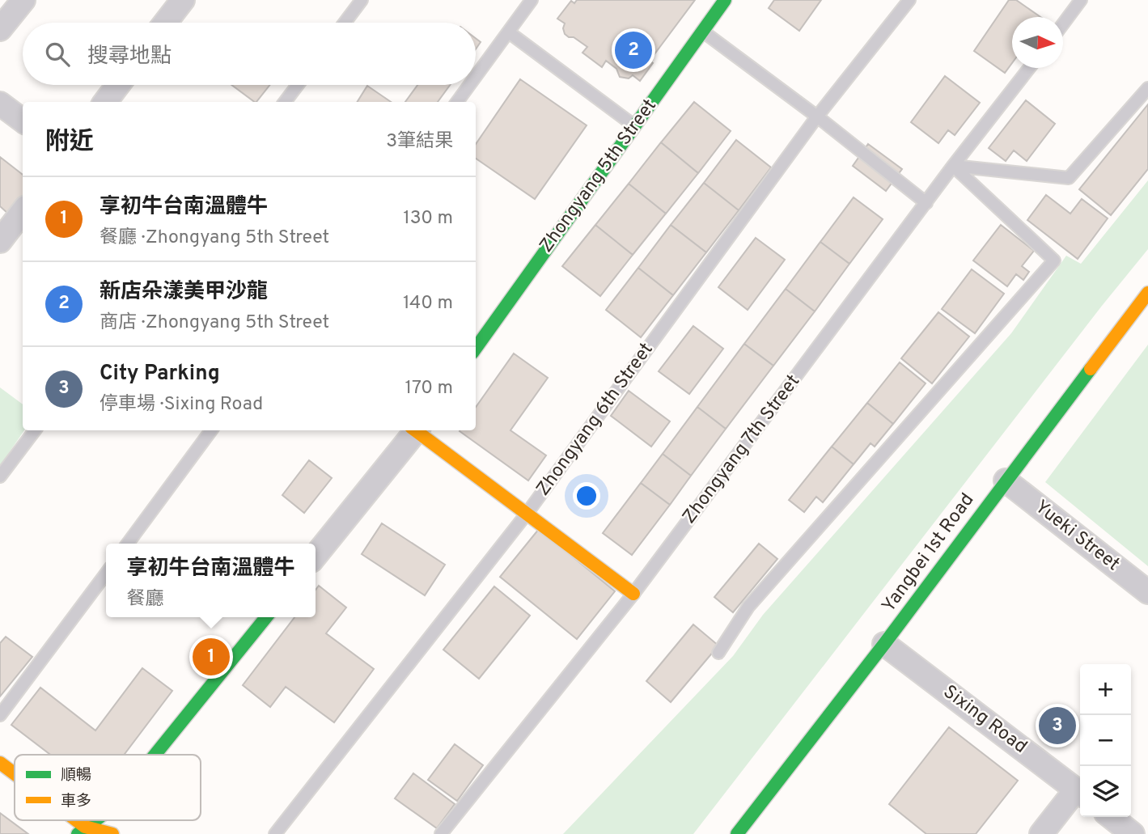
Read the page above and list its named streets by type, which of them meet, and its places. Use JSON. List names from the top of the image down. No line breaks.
{"streets":{"street":["Zhongyang 5th Street","Yueki Street","Yangbei 1st Road","Sixing Road"],"lane":["Zhongyang 6th Street","Zhongyang 7th Street"]},"crossings":[["Yueki Street","Yangbei 1st Road"],["Yangbei 1st Road","Sixing Road"]],"legend":["順暢","車多"],"north":"right","page":{"search":"搜尋地點","pins":["2","1","3"],"heading":["附近","3筆結果"],"list":[{"mark":"1","name":"享初牛台南溫體牛","note":"餐廳 · Zhongyang 5th Street","value":"130 m"},{"mark":"2","name":"新店朵漾美甲沙龍","note":"商店 · Zhongyang 5th Street","value":"140 m"},{"mark":"3","name":"City Parking","note":"停車場 · Sixing Road","value":"170 m"}],"popup":["享初牛台南溫體牛","餐廳"],"map_buttons":["+","−"]}}
